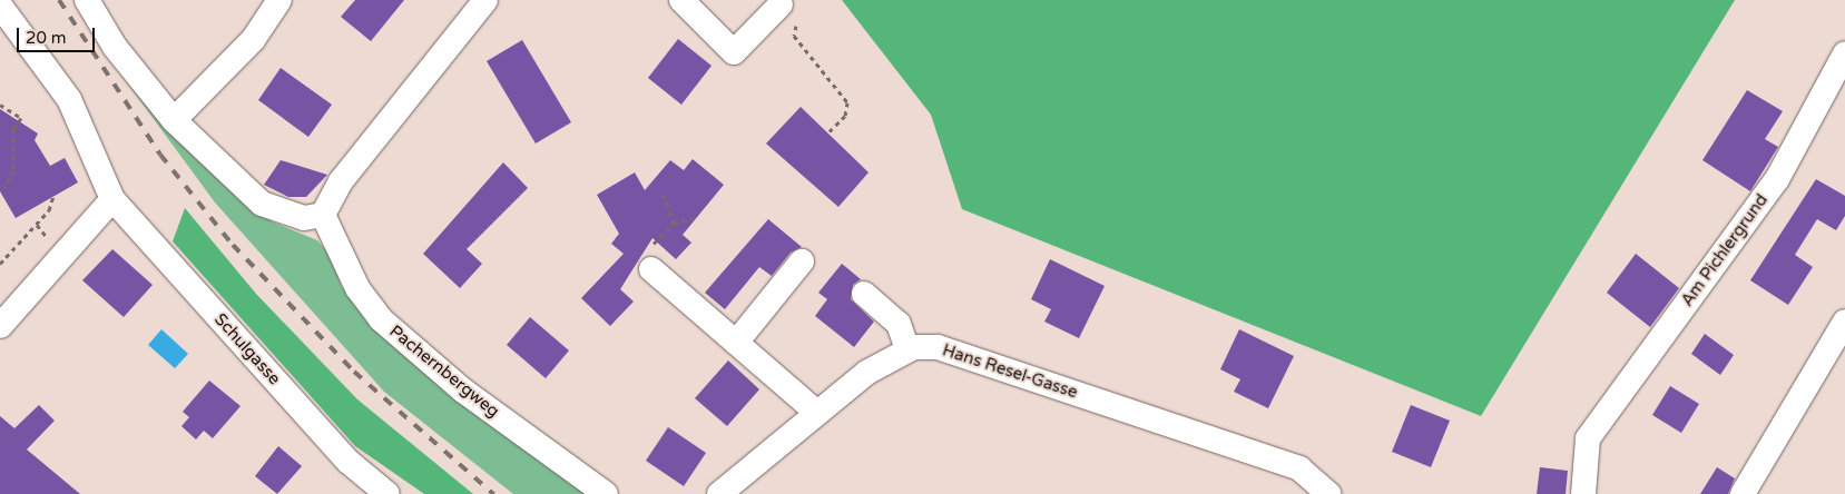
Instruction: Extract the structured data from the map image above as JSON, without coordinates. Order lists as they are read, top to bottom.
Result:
{
  "streets": {
    "street": [
      "Am Pichlergrund",
      "Schulgasse",
      "Pachernbergweg",
      "Hans Resel-Gasse"
    ]
  },
  "scale_bar": "20 m"
}
